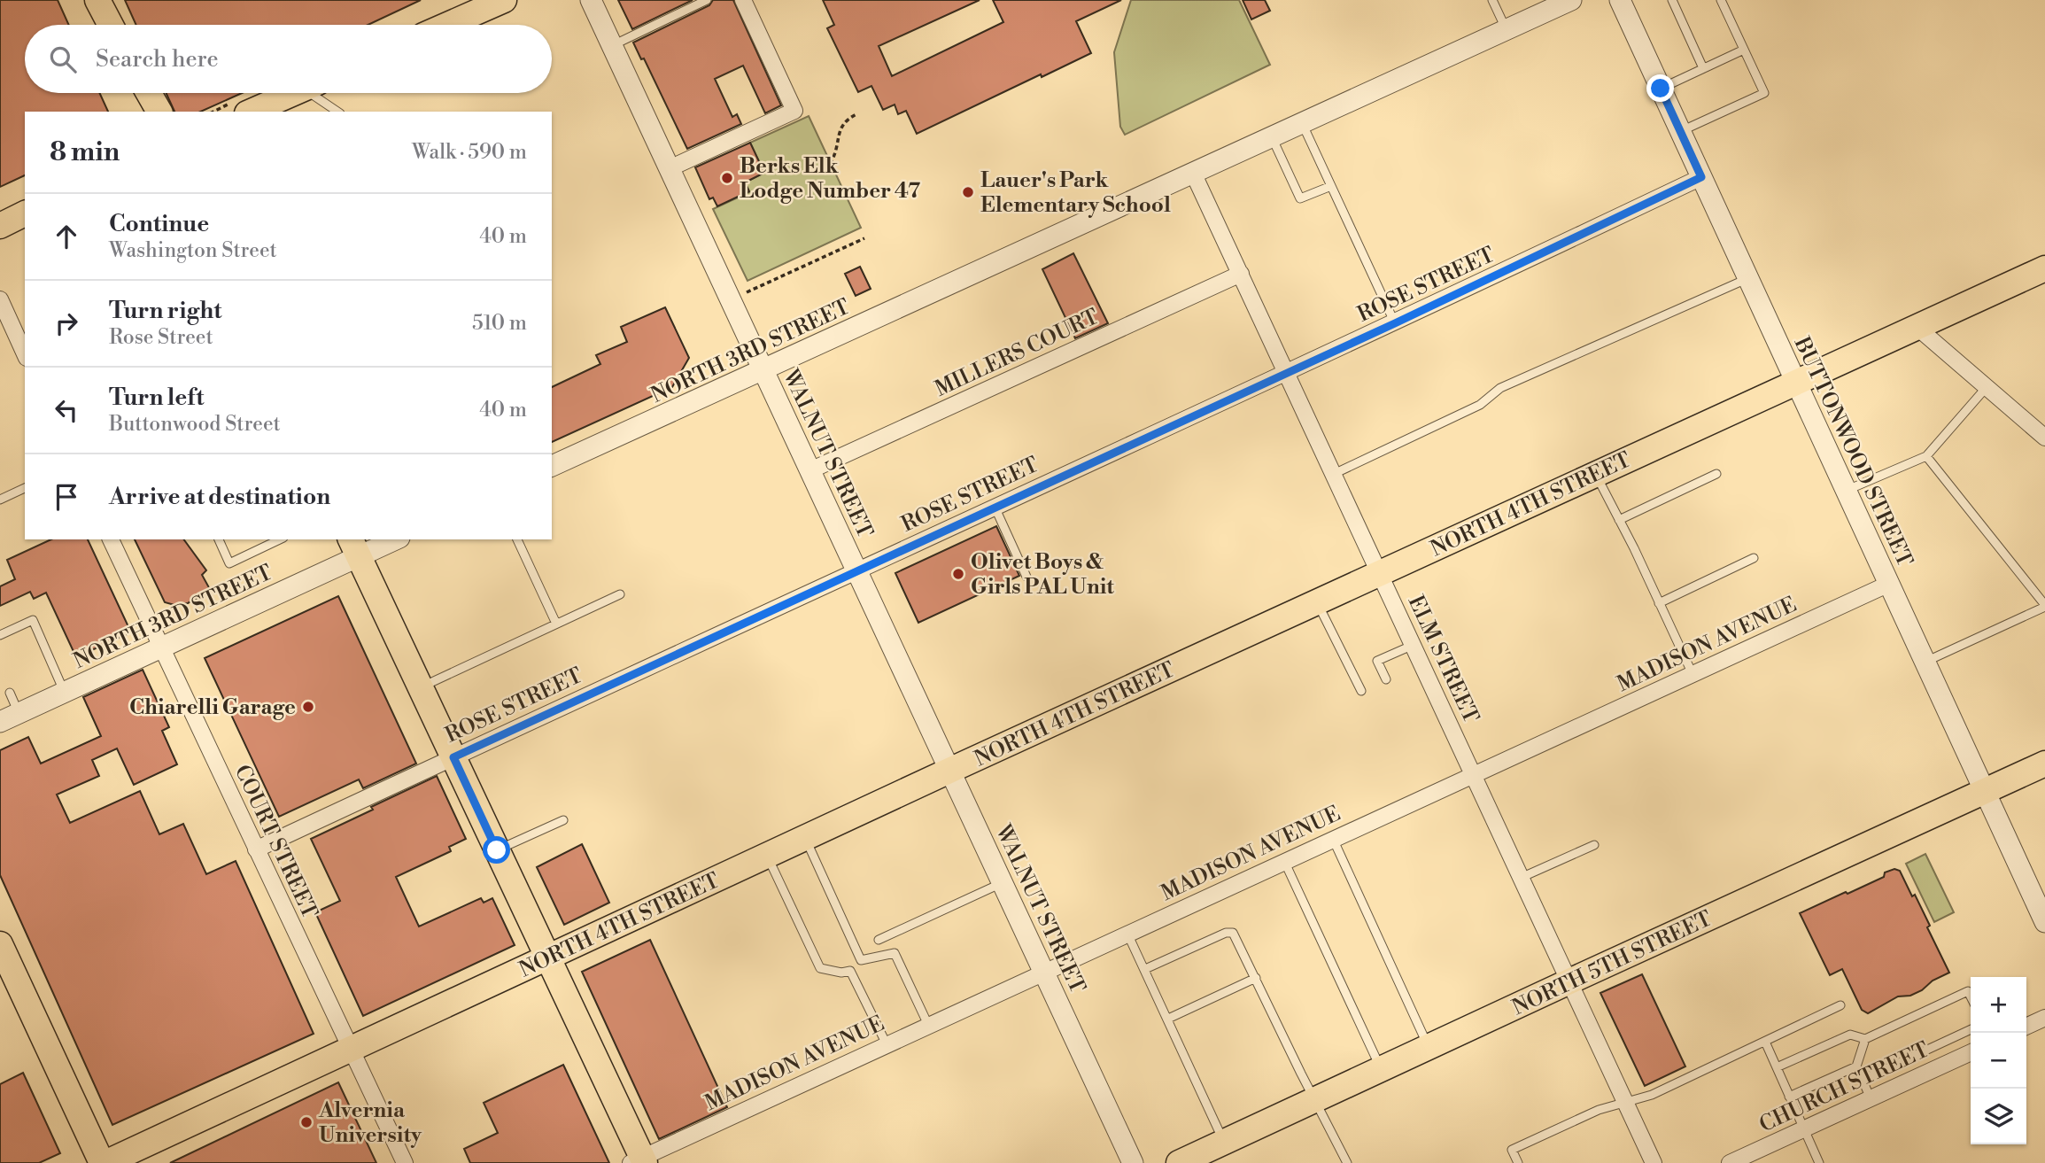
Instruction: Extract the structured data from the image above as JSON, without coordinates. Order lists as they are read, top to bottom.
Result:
{
  "streets": {
    "main road": ["NORTH 4TH STREET", "NORTH 5TH STREET"],
    "street": [
      "ROSE STREET",
      "NORTH 3RD STREET",
      "MILLERS COURT",
      "BUTTONWOOD STREET",
      "WALNUT STREET",
      "MADISON AVENUE",
      "ELM STREET",
      "COURT STREET",
      "CHURCH STREET"
    ]
  },
  "crossings": [
    ["ROSE STREET", "BUTTONWOOD STREET"],
    ["ROSE STREET", "WALNUT STREET"],
    ["ROSE STREET", "ELM STREET"],
    ["ROSE STREET", "COURT STREET"],
    ["NORTH 3RD STREET", "WALNUT STREET"],
    ["NORTH 3RD STREET", "ELM STREET"],
    ["NORTH 3RD STREET", "COURT STREET"],
    ["MILLERS COURT", "WALNUT STREET"],
    ["MILLERS COURT", "ELM STREET"],
    ["BUTTONWOOD STREET", "NORTH 4TH STREET"],
    ["BUTTONWOOD STREET", "MADISON AVENUE"],
    ["BUTTONWOOD STREET", "NORTH 5TH STREET"],
    ["WALNUT STREET", "NORTH 4TH STREET"],
    ["WALNUT STREET", "MADISON AVENUE"],
    ["NORTH 4TH STREET", "ELM STREET"],
    ["NORTH 4TH STREET", "COURT STREET"],
    ["MADISON AVENUE", "ELM STREET"],
    ["ELM STREET", "NORTH 5TH STREET"]
  ],
  "places": [
    "Berks Elk Lodge Number 47",
    "Lauer's Park Elementary School",
    "Olivet Boys & Girls PAL Unit",
    "Chiarelli Garage",
    "Alvernia University"
  ],
  "page": {
    "search": "Search here",
    "heading": ["8 min", "Walk · 590 m"],
    "list": [
      ["Continue", "Washington Street", "40 m"],
      ["Turn right", "Rose Street", "510 m"],
      ["Turn left", "Buttonwood Street", "40 m"],
      "Arrive at destination"
    ],
    "map_buttons": ["+", "−"]
  }
}
